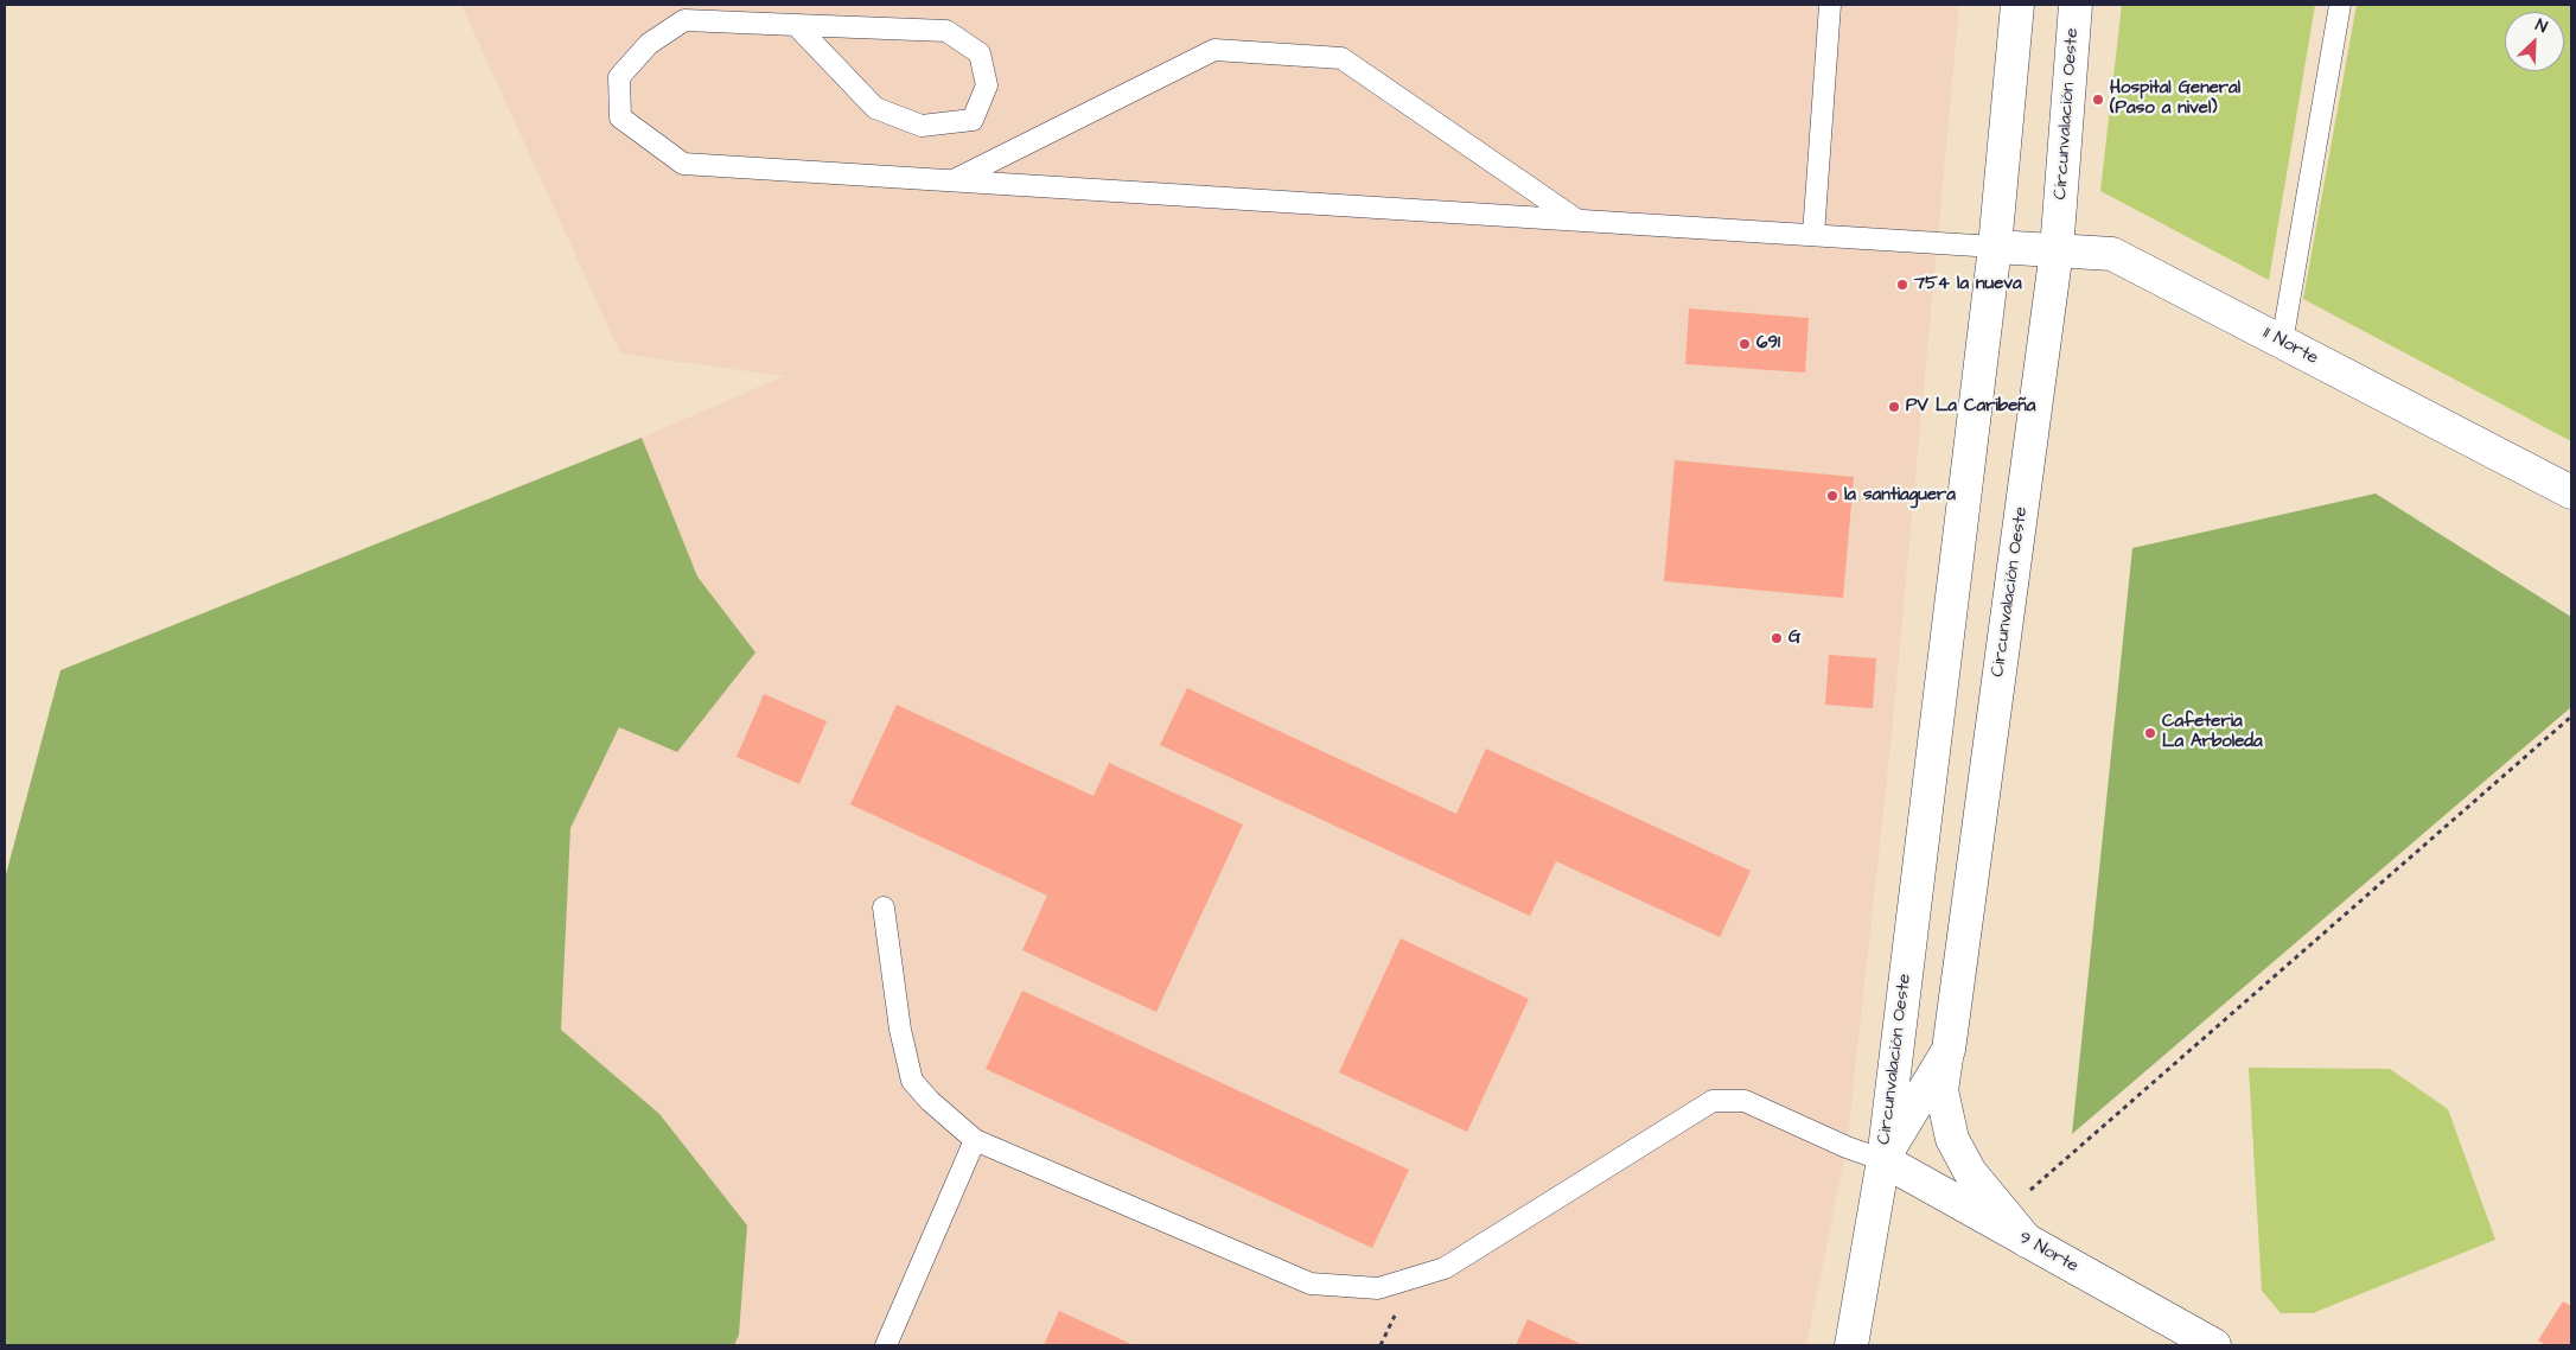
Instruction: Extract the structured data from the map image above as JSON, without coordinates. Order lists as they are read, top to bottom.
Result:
{
  "streets": {
    "main road": ["Circunvalación Oeste", "11 Norte", "9 Norte"]
  },
  "crossings": [
    ["Circunvalación Oeste", "11 Norte"],
    ["Circunvalación Oeste", "9 Norte"]
  ],
  "places": [
    "Hospital General (Paso a nivel)",
    "754 la nueva",
    "691",
    "PV La Caribeña",
    "la santiaguera",
    "G",
    "Cafeteria La Arboleda"
  ],
  "north": "top right"
}
